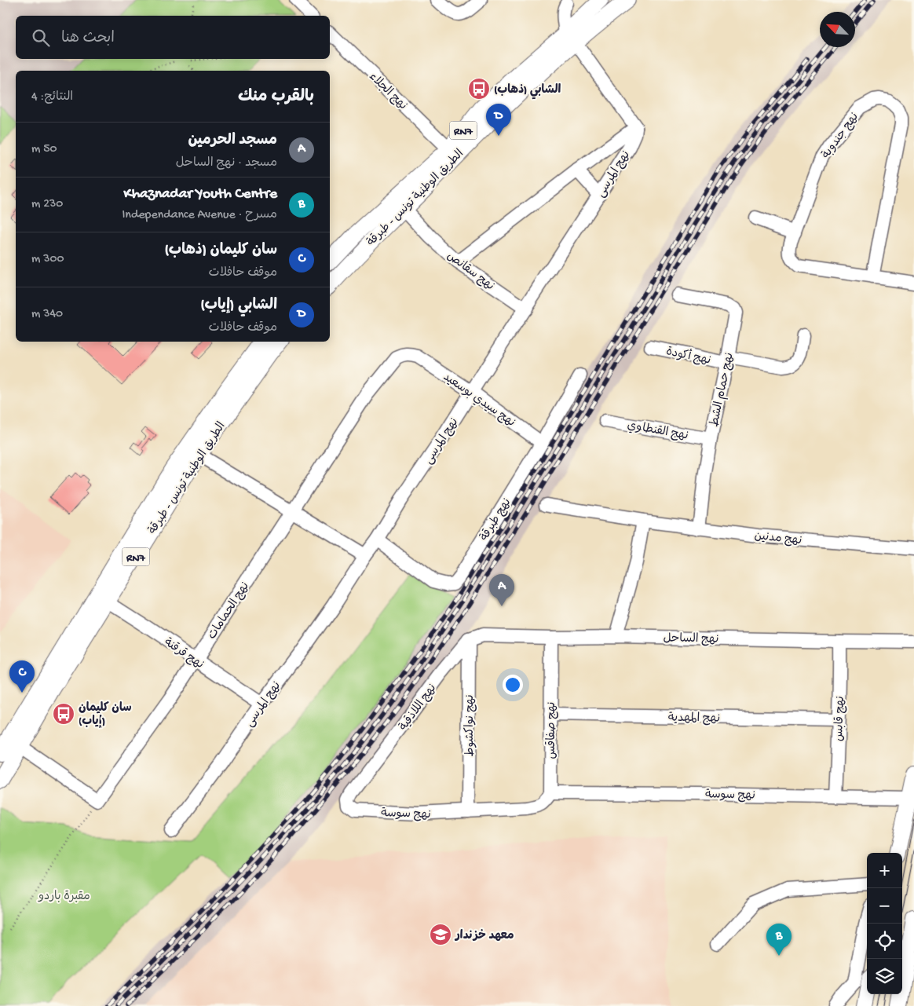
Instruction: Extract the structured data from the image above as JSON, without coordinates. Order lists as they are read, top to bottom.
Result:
{
  "streets": {
    "main road": ["RN7", "الطريق الوطنية تونس - طبرقة"],
    "street": [
      "نهج الجلاء",
      "نهج جندوبة",
      "نهج المرسى",
      "نهج سقانص",
      "نهج أكودة",
      "نهج حمام الشط",
      "نهج سيدي بوسعيد",
      "نهج القنطاوي",
      "نهج طبرقة",
      "نهج مدنين",
      "نهج الحمامات",
      "نهج الساحل",
      "نهج قرقنة",
      "نهج اللاذقية",
      "نهج المهدية",
      "نهج قابس",
      "نهج نواكشوط",
      "نهج صفاقس",
      "نهج سوسة"
    ]
  },
  "crossings": [
    ["نهج الجلاء", "الطريق الوطنية تونس - طبرقة"],
    ["نهج المرسى", "نهج سقانص"],
    ["نهج المرسى", "نهج سيدي بوسعيد"],
    ["نهج المرسى", "نهج طبرقة"],
    ["نهج المرسى", "نهج قرقنة"],
    ["الطريق الوطنية تونس - طبرقة", "نهج سقانص"],
    ["الطريق الوطنية تونس - طبرقة", "نهج قرقنة"],
    ["نهج أكودة", "نهج حمام الشط"],
    ["نهج حمام الشط", "نهج القنطاوي"],
    ["نهج حمام الشط", "نهج مدنين"],
    ["نهج سيدي بوسعيد", "نهج طبرقة"],
    ["نهج سيدي بوسعيد", "نهج الحمامات"],
    ["نهج الحمامات", "نهج قرقنة"],
    ["نهج الساحل", "نهج اللاذقية"],
    ["نهج الساحل", "نهج قابس"],
    ["نهج الساحل", "نهج نواكشوط"],
    ["نهج الساحل", "نهج صفاقس"],
    ["نهج اللاذقية", "نهج نواكشوط"],
    ["نهج اللاذقية", "نهج سوسة"],
    ["نهج المهدية", "نهج قابس"],
    ["نهج المهدية", "نهج صفاقس"],
    ["نهج قابس", "نهج سوسة"],
    ["نهج نواكشوط", "نهج سوسة"],
    ["نهج صفاقس", "نهج سوسة"]
  ],
  "parks": ["مقبرة باردو"],
  "places": {
    "bus stop": ["الشابي (ذهاب)", "سان كليمان (إياب)"],
    "school or university": ["معهد خزندار"]
  },
  "north": "top left",
  "page": {
    "search": "ابحث هنا",
    "heading": ["بالقرب منك", "النتائج: 4"],
    "pins": [
      "D",
      "A",
      "C",
      "B"
    ],
    "list": [
      {
        "mark": "A",
        "name": "مسجد الحرمين",
        "note": "مسجد · نهج الساحل",
        "value": "50 m"
      },
      {
        "mark": "B",
        "name": "Khaznadar Youth Centre",
        "note": "مسرح · Independance Avenue",
        "value": "230 m"
      },
      {
        "mark": "C",
        "name": "سان كليمان (ذهاب)",
        "note": "موقف حافلات",
        "value": "300 m"
      },
      {
        "mark": "D",
        "name": "الشابي (إياب)",
        "note": "موقف حافلات",
        "value": "340 m"
      }
    ],
    "map_buttons": ["+", "−"]
  }
}
